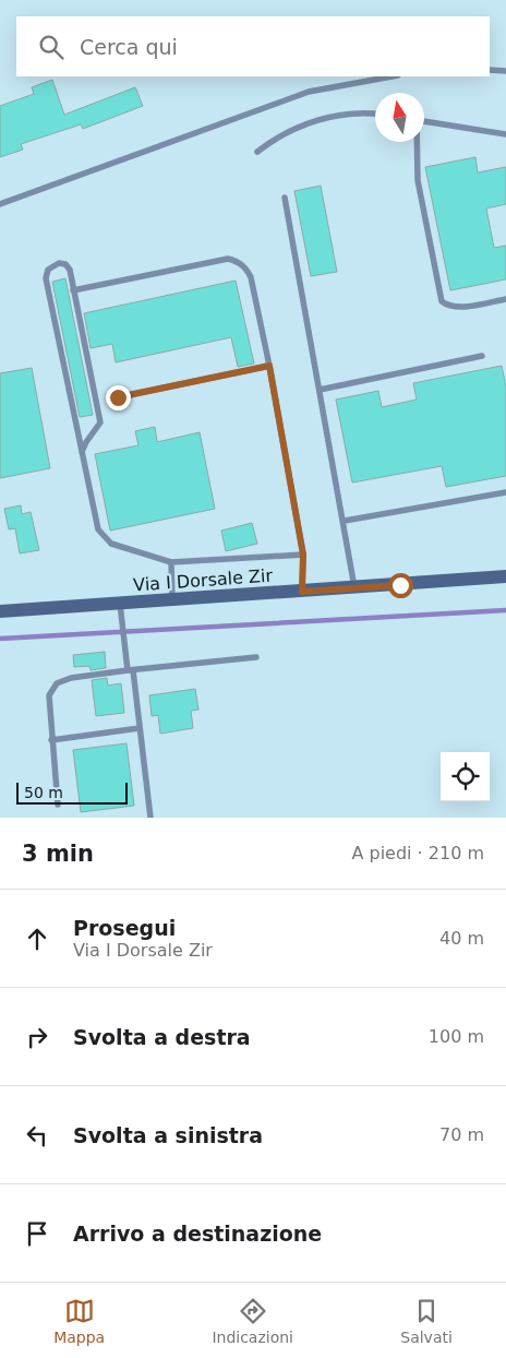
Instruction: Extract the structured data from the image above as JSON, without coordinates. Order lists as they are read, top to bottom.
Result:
{
  "streets": {
    "main road": ["Via I Dorsale Zir"]
  },
  "scale_bar": "50 m",
  "north": "top",
  "page": {
    "search": "Cerca qui",
    "scale": "50 m",
    "heading": ["3 min", "A piedi · 210 m"],
    "list": [
      ["Prosegui", "Via I Dorsale Zir", "40 m"],
      ["Svolta a destra", "100 m"],
      ["Svolta a sinistra", "70 m"],
      "Arrivo a destinazione"
    ],
    "nav": ["Mappa", "Indicazioni", "Salvati"]
  }
}
